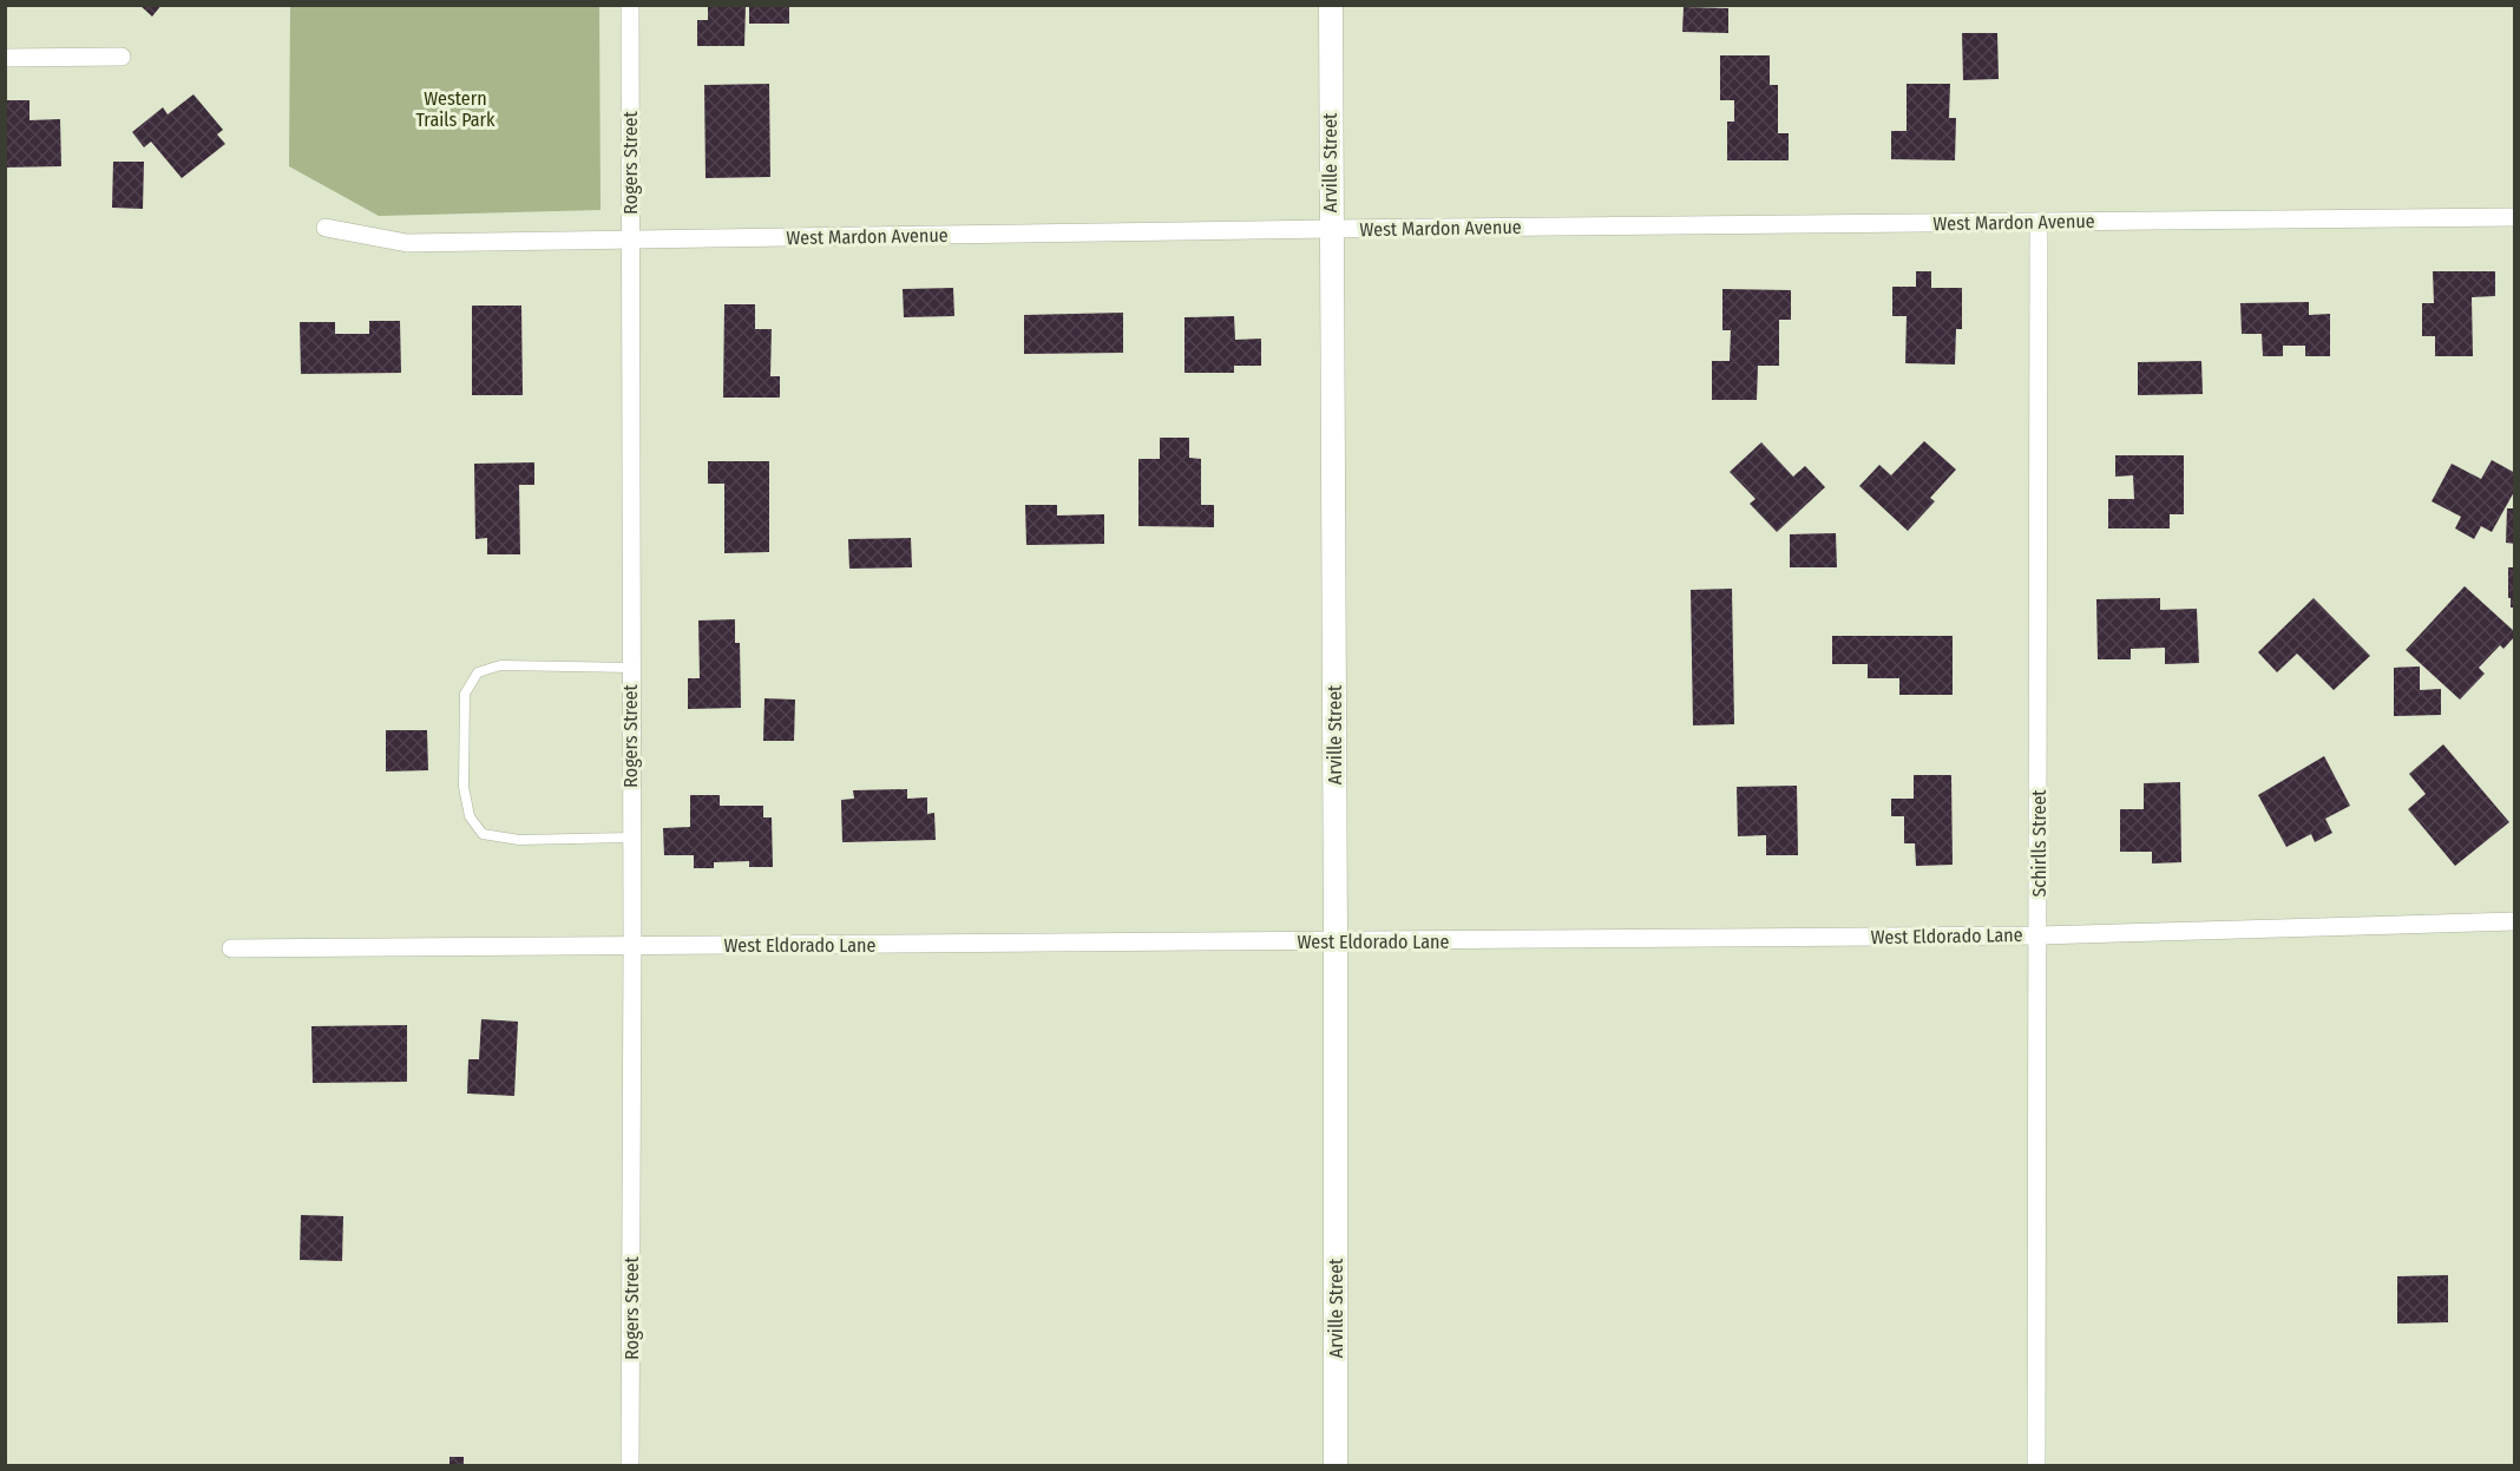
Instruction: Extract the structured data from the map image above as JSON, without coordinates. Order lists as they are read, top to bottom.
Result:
{
  "streets": {
    "street": [
      "Rogers Street",
      "Arville Street",
      "West Mardon Avenue",
      "Schirlls Street",
      "West Eldorado Lane"
    ]
  },
  "crossings": [
    ["Rogers Street", "West Mardon Avenue"],
    ["Rogers Street", "West Eldorado Lane"],
    ["Arville Street", "West Mardon Avenue"],
    ["Arville Street", "West Eldorado Lane"],
    ["West Mardon Avenue", "Schirlls Street"],
    ["Schirlls Street", "West Eldorado Lane"]
  ],
  "parks": ["Western Trails Park"]
}
